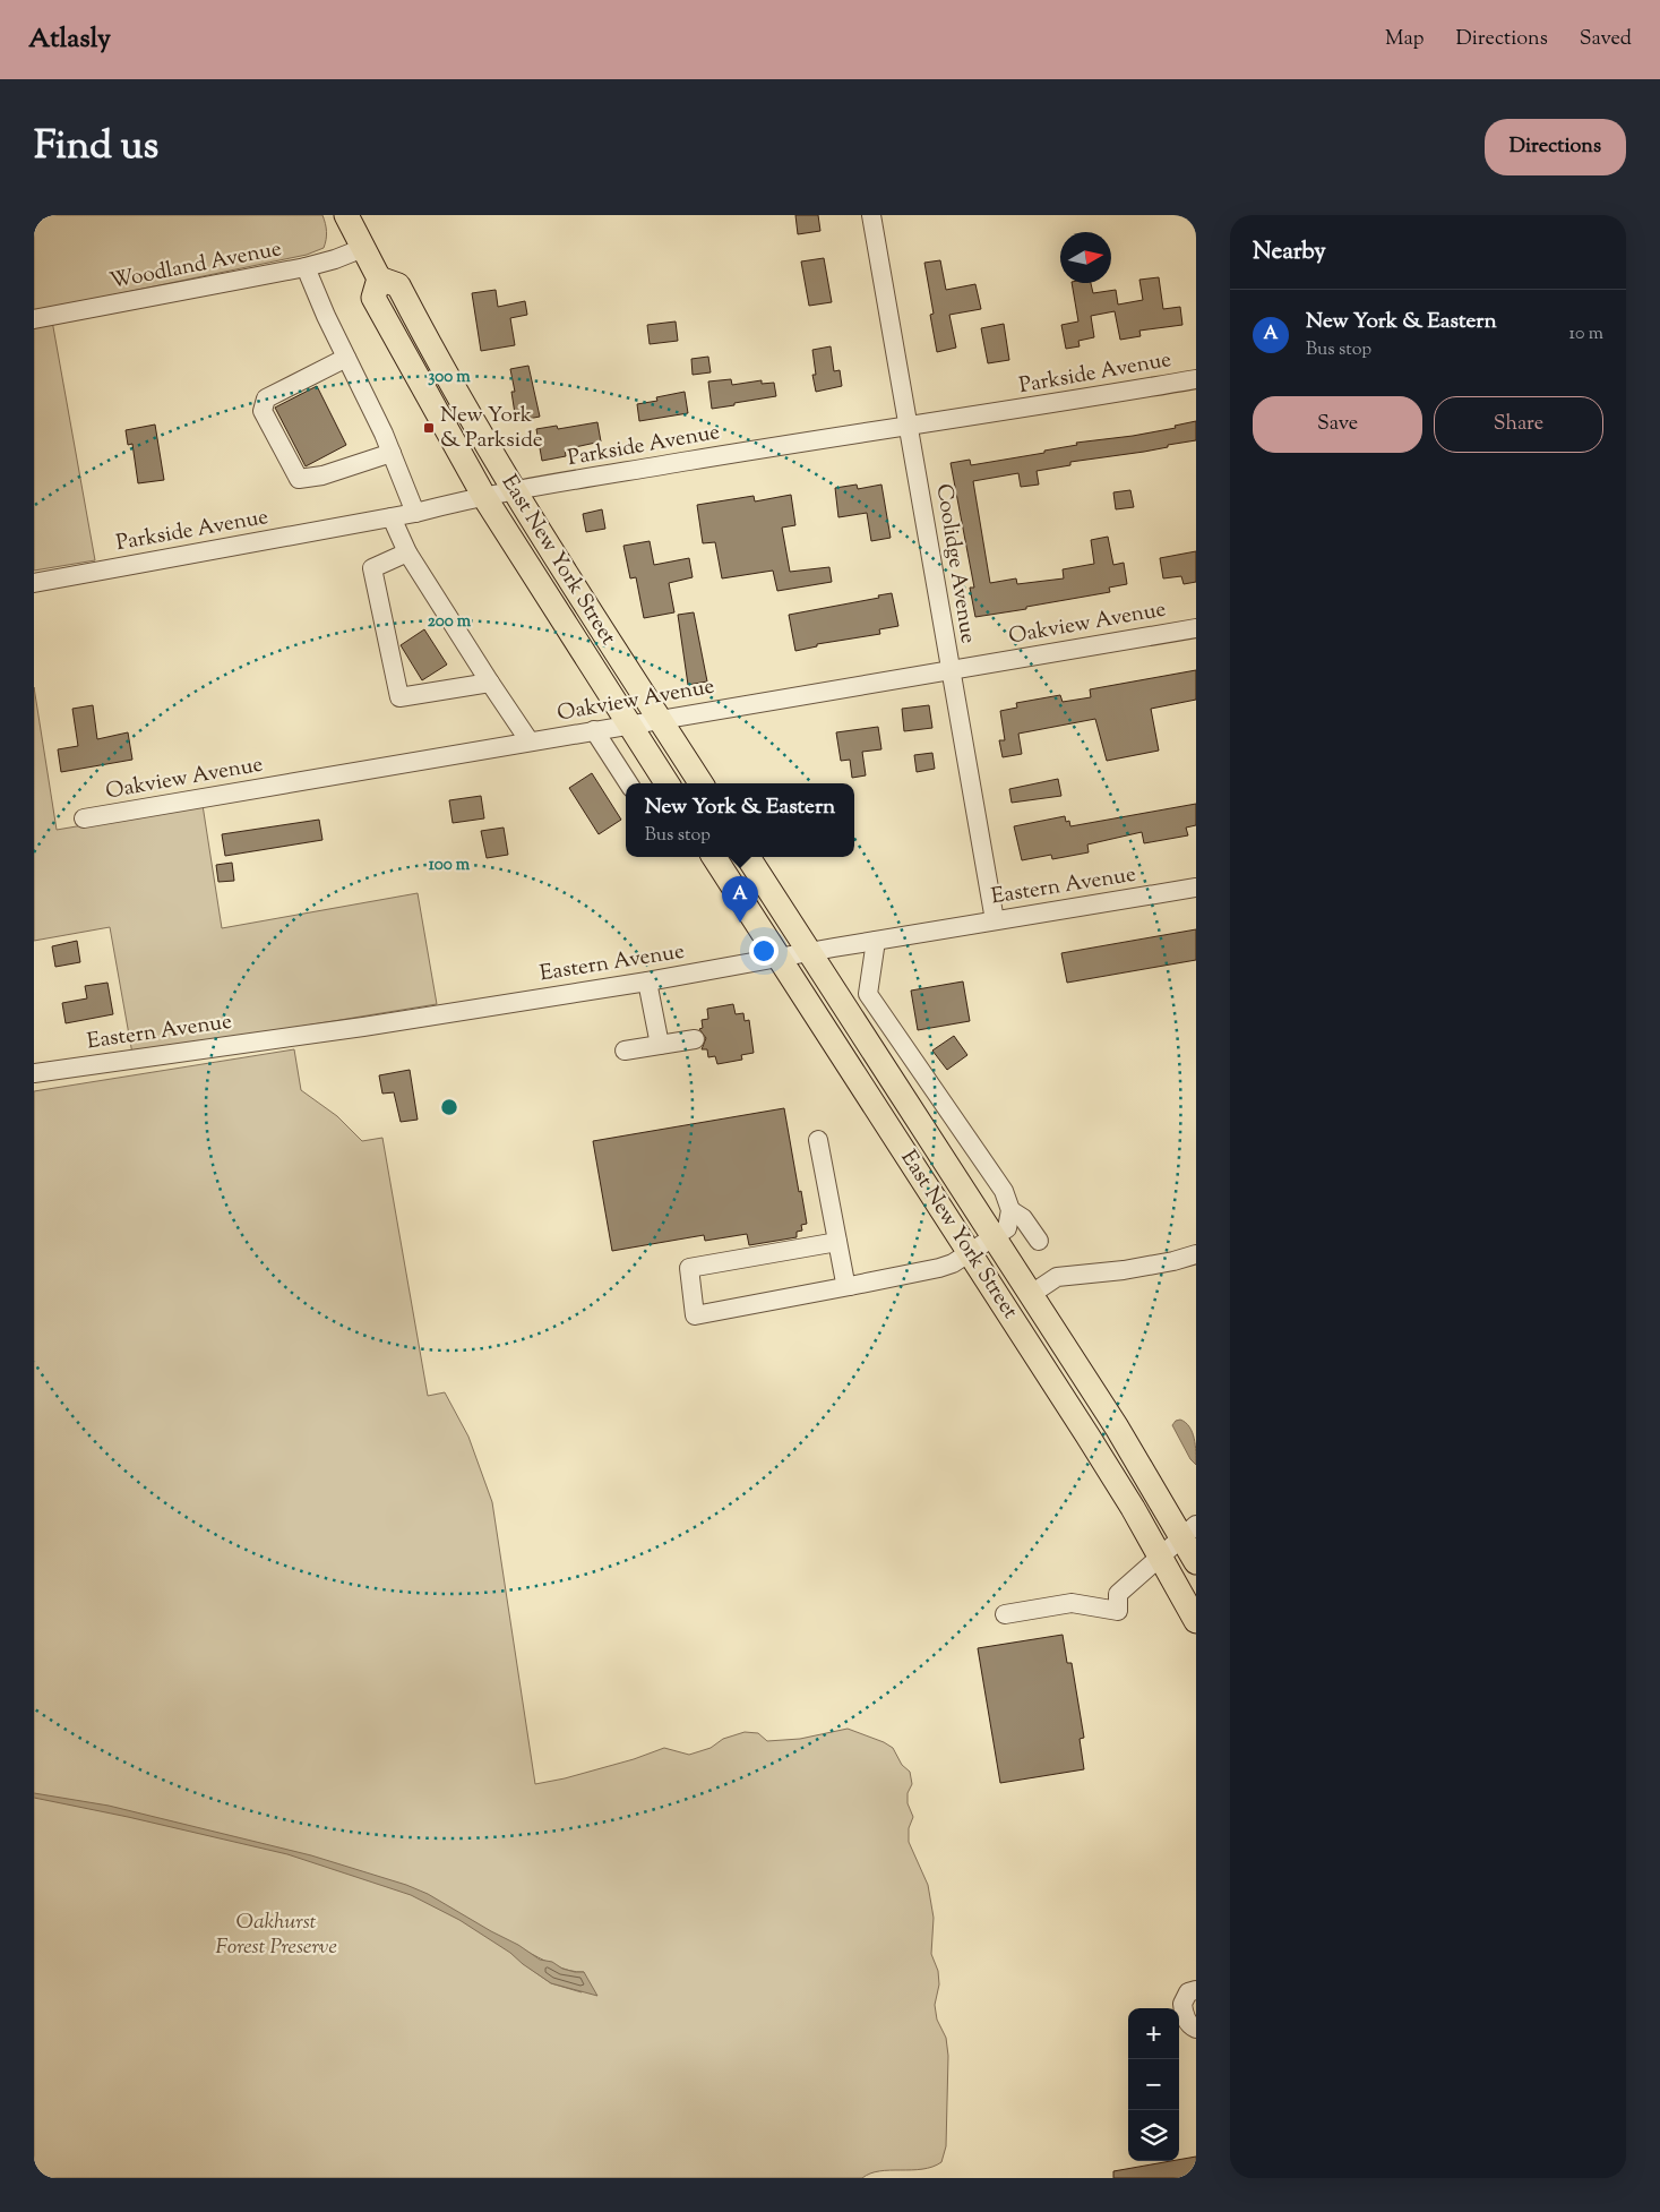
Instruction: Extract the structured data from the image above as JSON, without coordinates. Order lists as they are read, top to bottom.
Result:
{
  "streets": {
    "main road": ["East New York Street"],
    "street": [
      "Woodland Avenue",
      "Parkside Avenue",
      "Coolidge Avenue",
      "Oakview Avenue",
      "Eastern Avenue"
    ]
  },
  "crossings": [
    ["Parkside Avenue", "East New York Street"],
    ["Parkside Avenue", "Coolidge Avenue"],
    ["East New York Street", "Oakview Avenue"],
    ["East New York Street", "Eastern Avenue"],
    ["Coolidge Avenue", "Oakview Avenue"],
    ["Coolidge Avenue", "Eastern Avenue"]
  ],
  "parks": ["Oakhurst Forest Preserve"],
  "places": {
    "transit": ["New York & Parkside"]
  },
  "north": "right",
  "page": {
    "header": "Atlasly",
    "nav": ["Map", "Directions", "Saved"],
    "title": "Find us",
    "buttons": [
      "Directions",
      ["Save", "Share"]
    ],
    "heading": "Nearby",
    "list": [
      {
        "mark": "A",
        "name": "New York & Eastern",
        "note": "Bus stop",
        "value": "10 m"
      }
    ],
    "popup": ["New York & Eastern", "Bus stop"],
    "pins": "A",
    "map_buttons": ["+", "−"]
  },
  "rings": ["300 m", "200 m", "100 m"]
}
